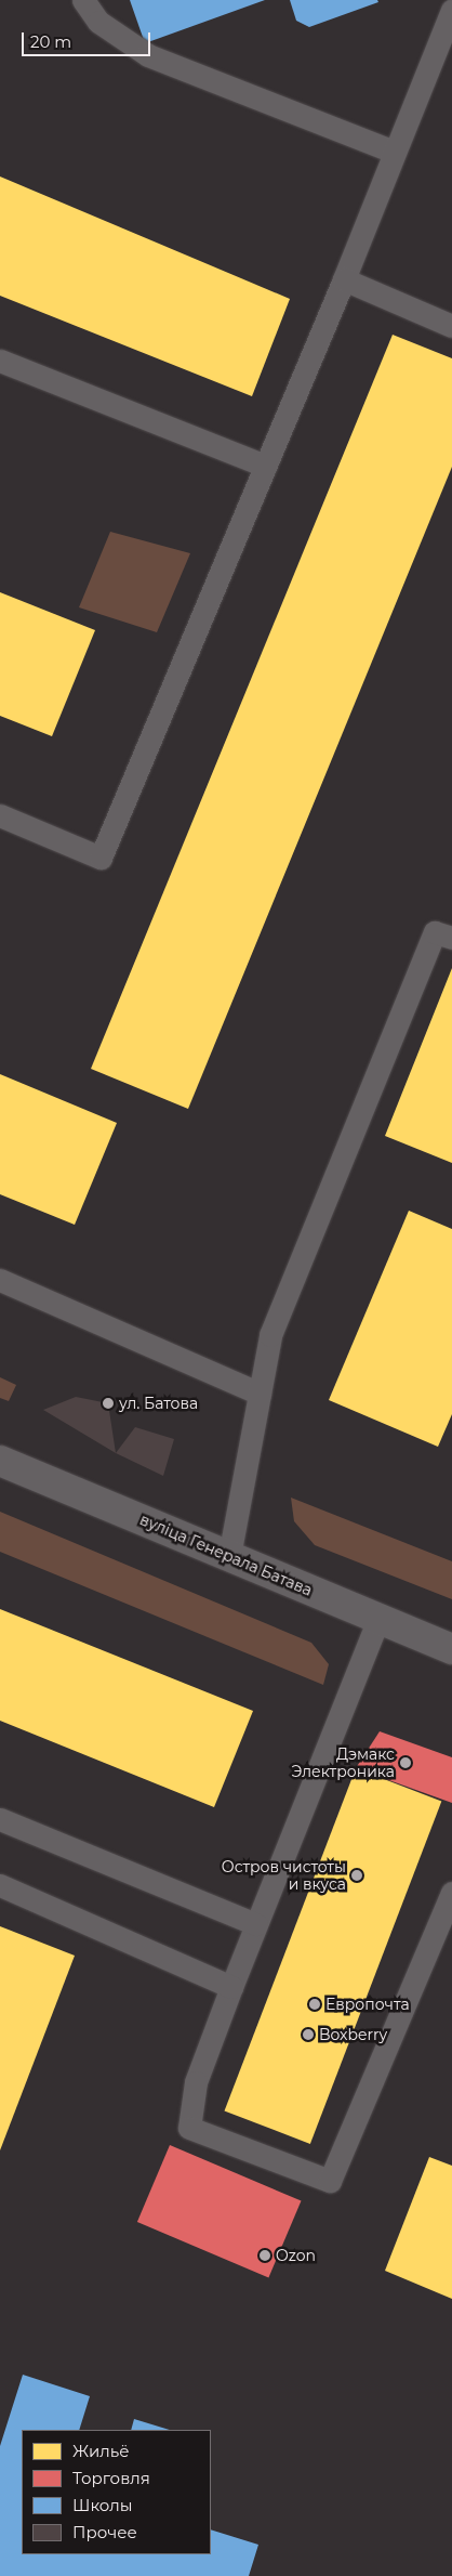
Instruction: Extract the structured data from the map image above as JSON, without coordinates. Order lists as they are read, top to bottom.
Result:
{
  "streets": {
    "street": ["вуліца Генерала Батава"]
  },
  "places": [
    "ул. Батова",
    "Дэмакс Электроника",
    "Остров чистоты и вкуса",
    "Европочта",
    "Boxberry",
    "Ozon"
  ],
  "legend": [
    "Жильё",
    "Торговля",
    "Школы",
    "Прочее"
  ],
  "scale_bar": "20 m"
}
